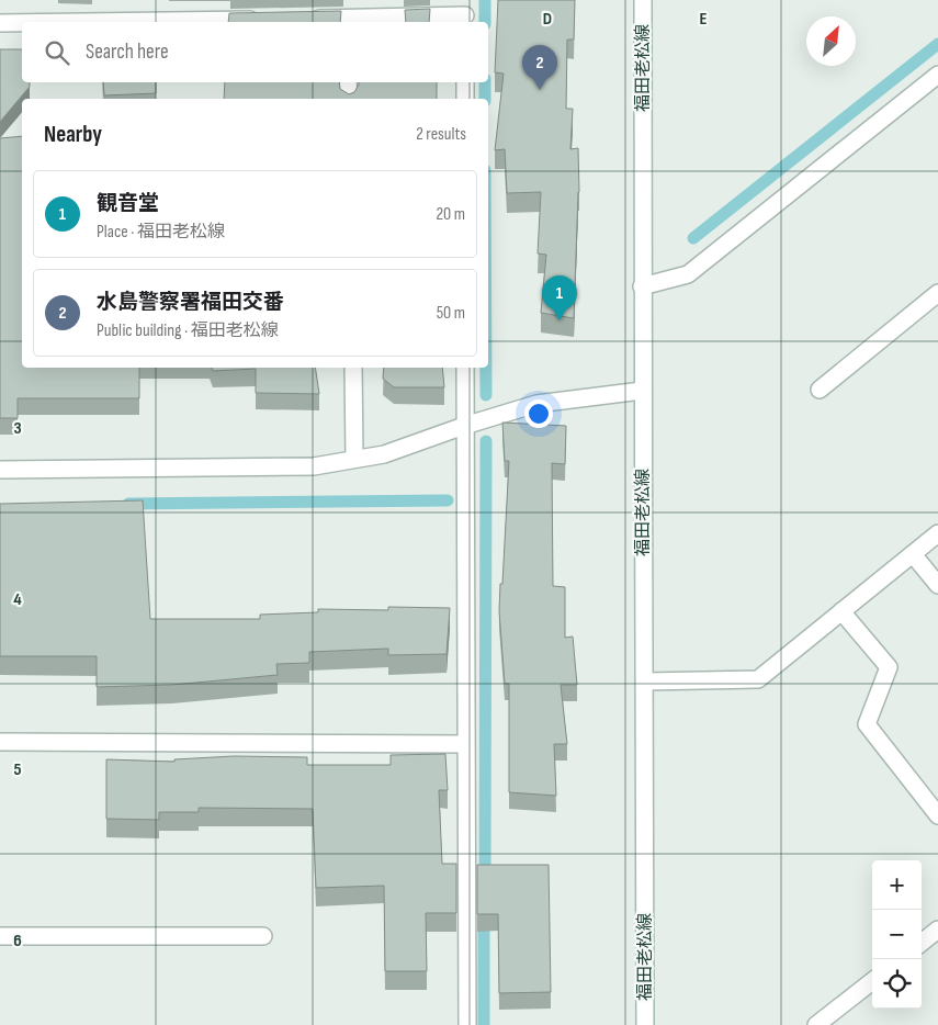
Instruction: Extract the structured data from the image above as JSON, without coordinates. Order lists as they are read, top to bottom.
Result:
{
  "streets": {
    "street": ["福田老松線"]
  },
  "north": "top right",
  "page": {
    "search": "Search here",
    "pins": ["2", "1"],
    "heading": ["Nearby", "2 results"],
    "list": [
      {
        "mark": "1",
        "name": "観音堂",
        "note": "Place · 福田老松線",
        "value": "20 m"
      },
      {
        "mark": "2",
        "name": "水島警察署福田交番",
        "note": "Public building · 福田老松線",
        "value": "50 m"
      }
    ],
    "map_buttons": ["+", "−"]
  },
  "grid": {
    "columns": ["D", "E"],
    "rows": [
      "3",
      "4",
      "5",
      "6"
    ]
  }
}
